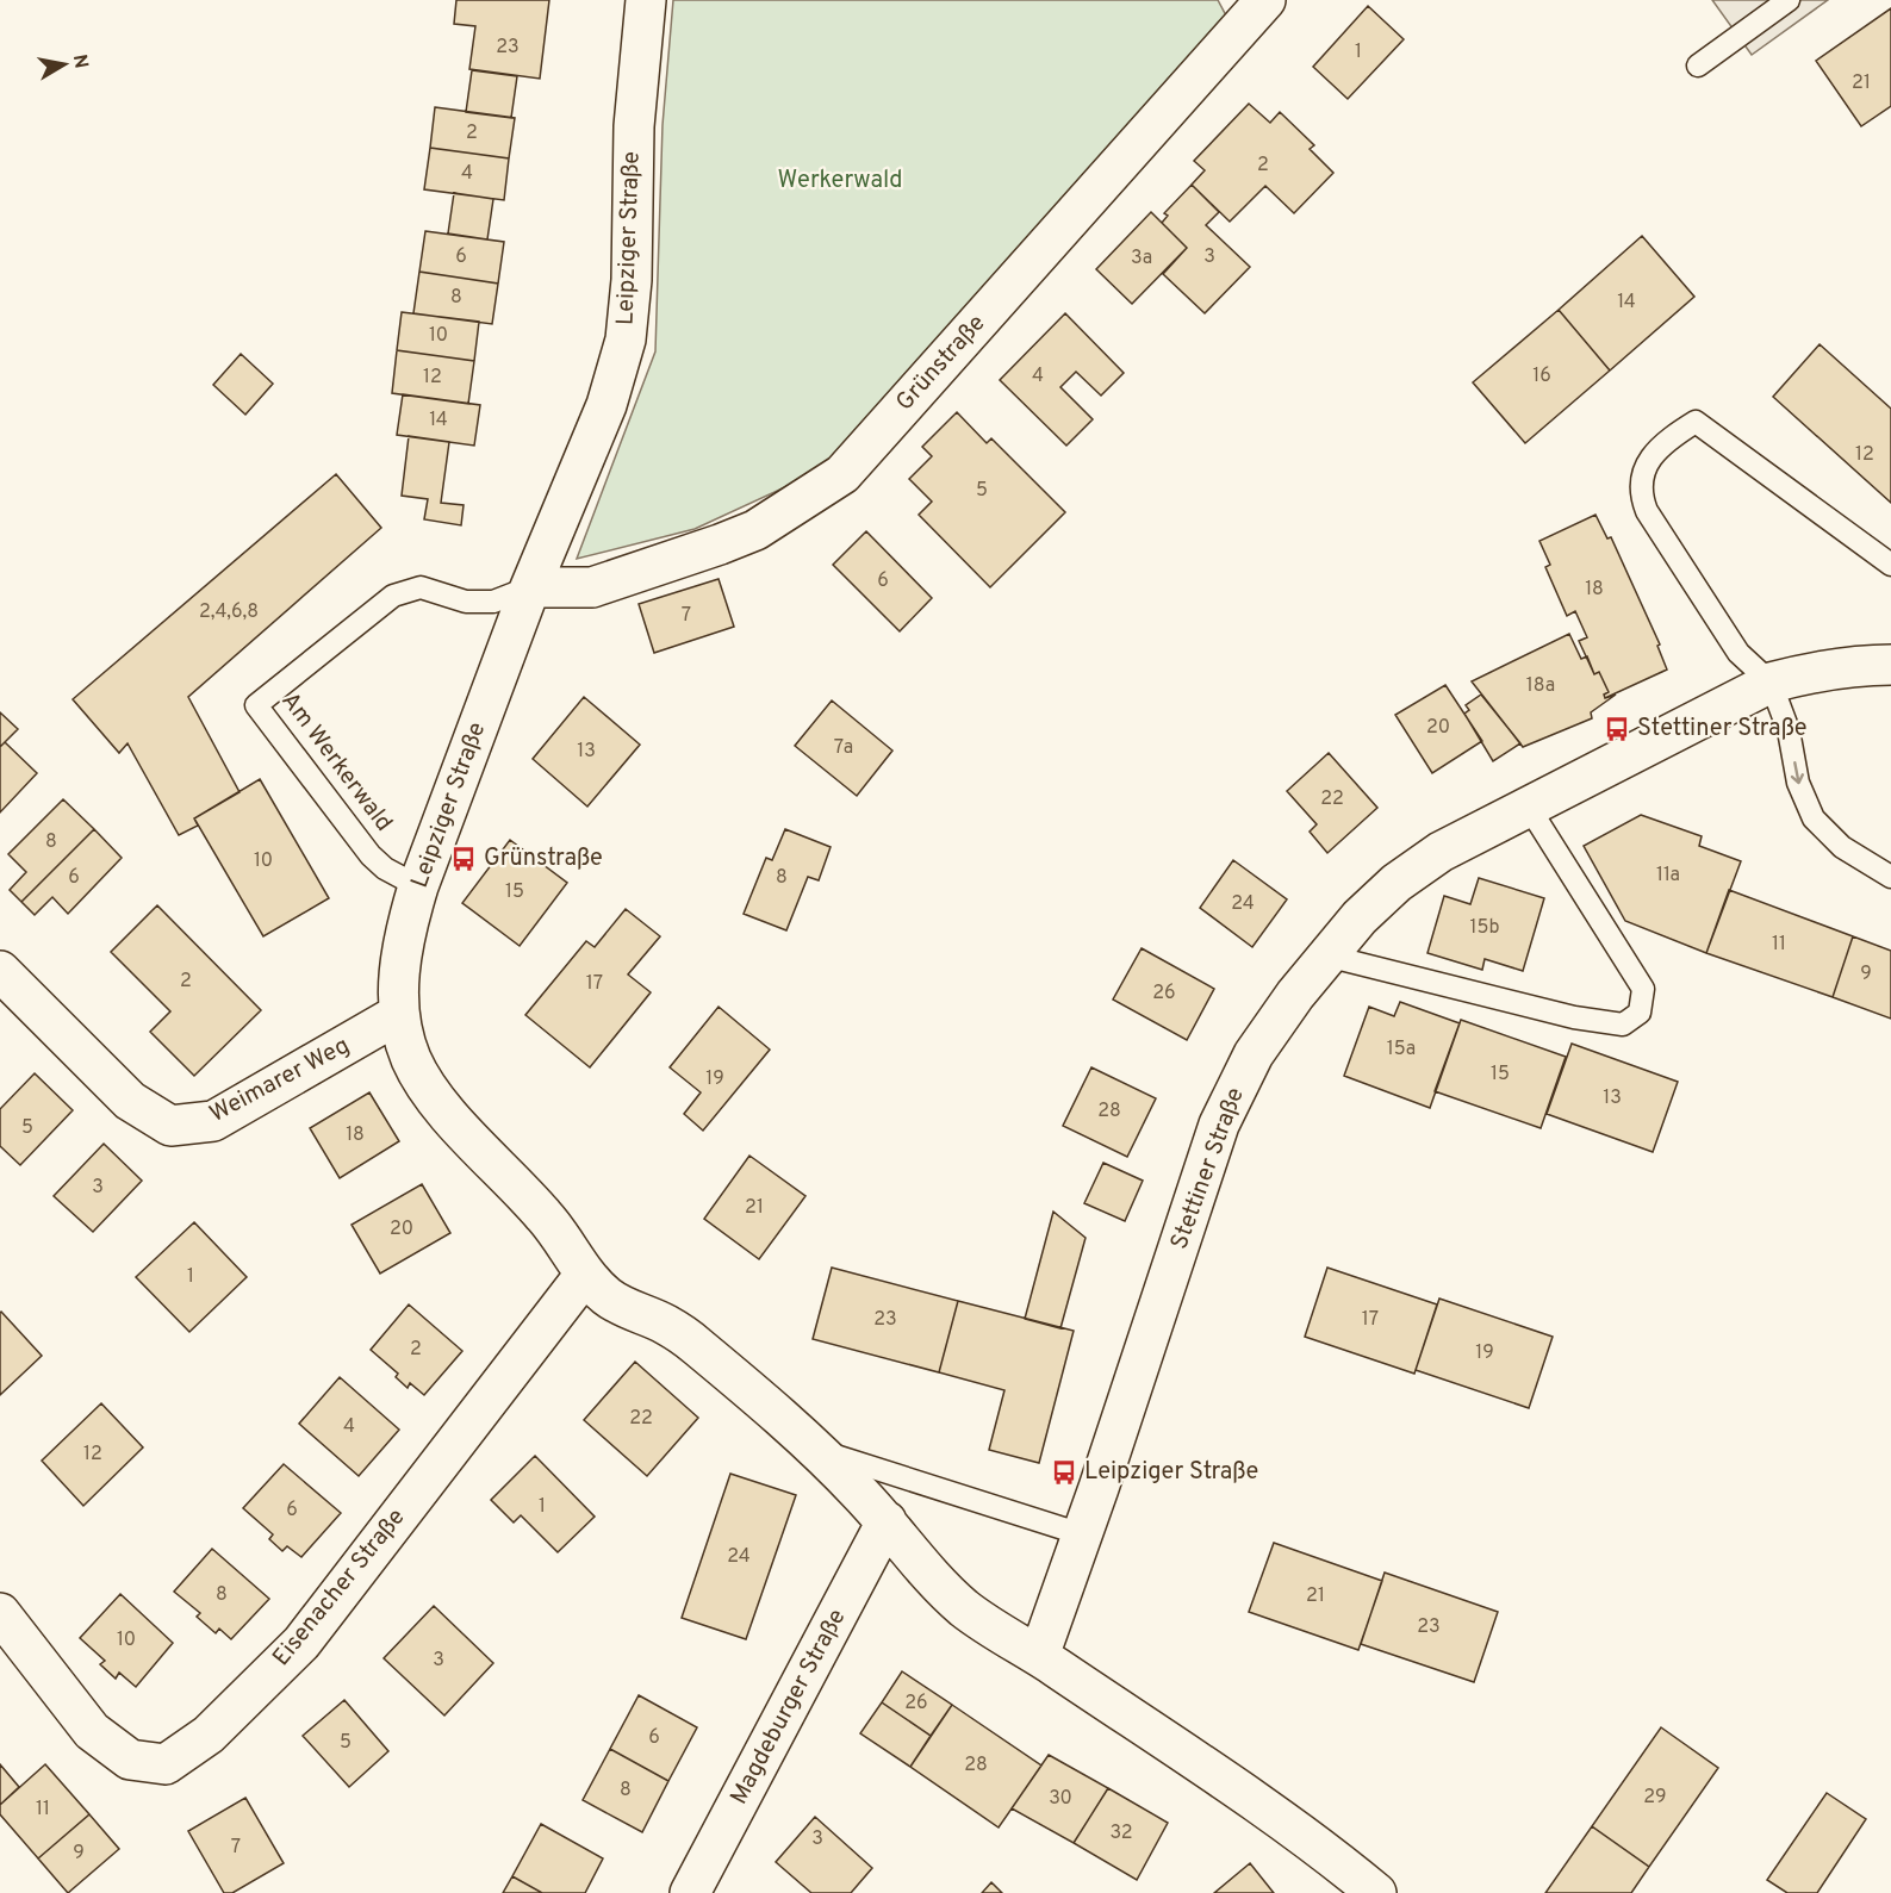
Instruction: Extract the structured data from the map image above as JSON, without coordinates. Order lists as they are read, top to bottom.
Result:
{
  "streets": {
    "street": [
      "Leipziger Straße",
      "Grünstraße",
      "Weimarer Weg",
      "Stettiner Straße",
      "Eisenacher Straße",
      "Magdeburger Straße"
    ],
    "lane": ["Am Werkerwald"]
  },
  "crossings": [
    ["Leipziger Straße", "Grünstraße"],
    ["Leipziger Straße", "Am Werkerwald"],
    ["Leipziger Straße", "Weimarer Weg"],
    ["Leipziger Straße", "Stettiner Straße"],
    ["Leipziger Straße", "Eisenacher Straße"],
    ["Leipziger Straße", "Magdeburger Straße"],
    ["Grünstraße", "Am Werkerwald"]
  ],
  "parks": ["Werkerwald"],
  "places": {
    "bus stop": ["Stettiner Straße", "Grünstraße", "Leipziger Straße"]
  },
  "house_numbers": [
    "23",
    "1",
    "21",
    "2",
    "2",
    "4",
    "6",
    "3",
    "3a",
    "8",
    "14",
    "10",
    "4",
    "16",
    "12",
    "14",
    "12",
    "5",
    "6",
    "18",
    "2,4,6,8",
    "7",
    "18a",
    "20",
    "7a",
    "13",
    "22",
    "8",
    "10",
    "11a",
    "6",
    "8",
    "15",
    "24",
    "15b",
    "11",
    "9",
    "2",
    "17",
    "26",
    "15a",
    "15",
    "19",
    "13",
    "28",
    "5",
    "18",
    "3",
    "21",
    "20",
    "1",
    "23",
    "17",
    "2",
    "19",
    "22",
    "4",
    "12",
    "1",
    "6",
    "24",
    "8",
    "21",
    "23",
    "10",
    "3",
    "26",
    "6",
    "5",
    "28",
    "8",
    "29",
    "30",
    "11",
    "32",
    "3",
    "7",
    "9"
  ],
  "north": "right"
}
